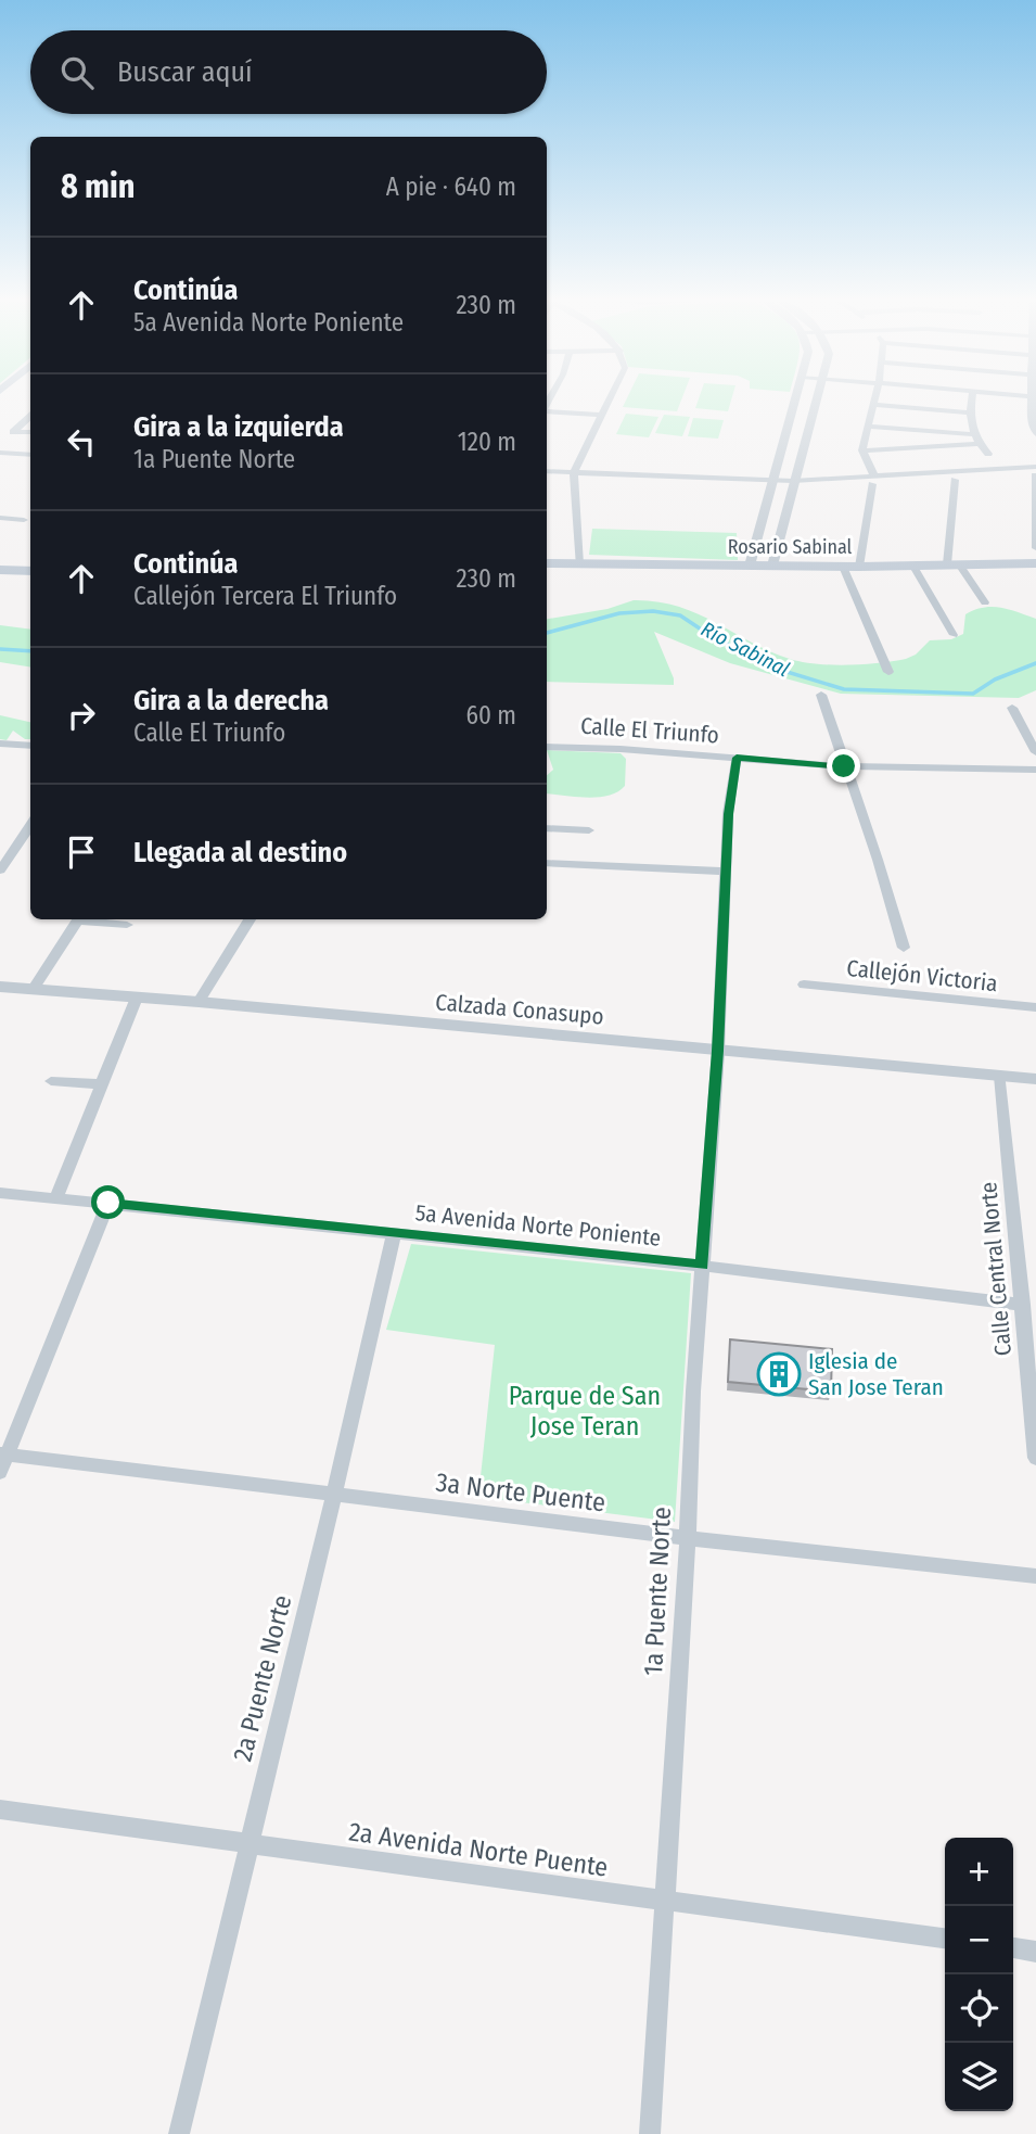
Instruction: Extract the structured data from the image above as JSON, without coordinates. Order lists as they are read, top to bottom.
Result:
{
  "streets": {
    "main road": ["Rosario Sabinal"],
    "street": [
      "Calle El Triunfo",
      "Callejón Victoria",
      "Calzada Conasupo",
      "5a Avenida Norte Poniente",
      "Calle Central Norte",
      "3a Norte Puente",
      "1a Puente Norte",
      "2a Puente Norte",
      "2a Avenida Norte Puente"
    ]
  },
  "crossings": [
    ["Calle El Triunfo", "1a Puente Norte"],
    ["Calzada Conasupo", "Calle Central Norte"],
    ["Calzada Conasupo", "1a Puente Norte"],
    ["5a Avenida Norte Poniente", "Calle Central Norte"],
    ["5a Avenida Norte Poniente", "1a Puente Norte"],
    ["5a Avenida Norte Poniente", "2a Puente Norte"],
    ["3a Norte Puente", "1a Puente Norte"],
    ["3a Norte Puente", "2a Puente Norte"],
    ["1a Puente Norte", "2a Avenida Norte Puente"],
    ["2a Puente Norte", "2a Avenida Norte Puente"]
  ],
  "water": ["Río Sabinal"],
  "parks": ["Parque de San Jose Teran"],
  "places": {
    "building": ["Iglesia de San Jose Teran"]
  },
  "page": {
    "search": "Buscar aquí",
    "heading": ["8 min", "A pie · 640 m"],
    "list": [
      ["Continúa", "5a Avenida Norte Poniente", "230 m"],
      ["Gira a la izquierda", "1a Puente Norte", "120 m"],
      ["Continúa", "Callejón Tercera El Triunfo", "230 m"],
      ["Gira a la derecha", "Calle El Triunfo", "60 m"],
      "Llegada al destino"
    ],
    "map_buttons": ["+", "−"]
  }
}
